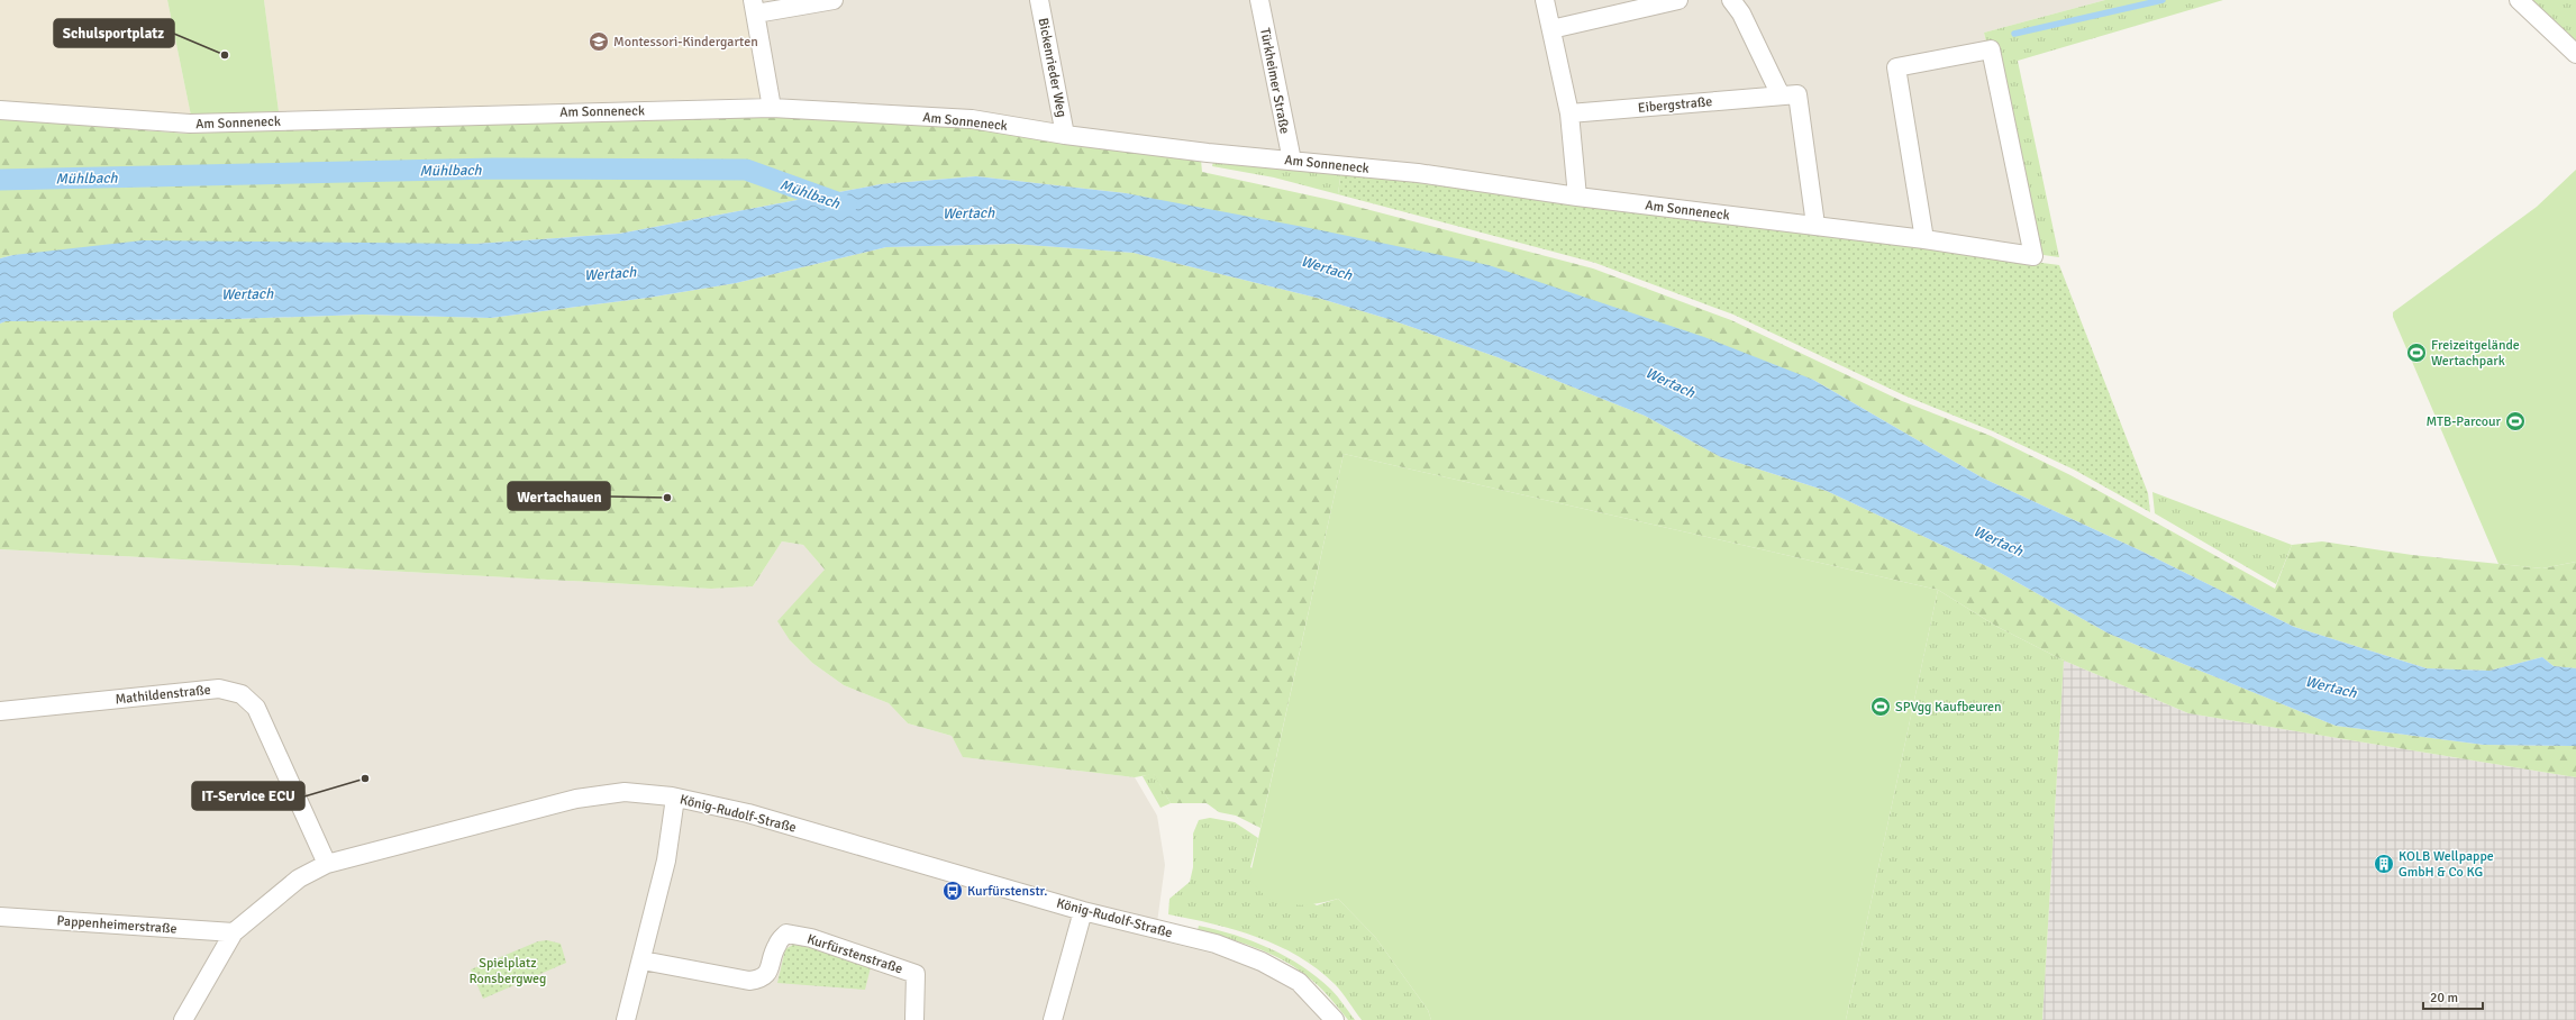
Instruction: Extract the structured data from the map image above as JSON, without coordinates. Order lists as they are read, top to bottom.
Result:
{
  "streets": {
    "street": [
      "Bickenrieder Weg",
      "Türkheimer Straße",
      "Eibergstraße",
      "Am Sonneneck",
      "Mathildenstraße",
      "König-Rudolf-Straße",
      "Pappenheimerstraße",
      "Kurfürstenstraße"
    ]
  },
  "crossings": [
    ["Bickenrieder Weg", "Am Sonneneck"],
    ["Türkheimer Straße", "Am Sonneneck"],
    ["Eibergstraße", "Am Sonneneck"],
    ["Mathildenstraße", "König-Rudolf-Straße"],
    ["König-Rudolf-Straße", "Pappenheimerstraße"]
  ],
  "water": ["Mühlbach", "Wertach"],
  "parks": ["Spielplatz Ronsbergweg"],
  "places": {
    "school or university": ["Montessori-Kindergarten"],
    "other": ["Schulsportplatz", "Wertachauen", "IT-Service ECU"],
    "sports": ["Freizeitgelände Wertachpark", "MTB-Parcour", "SPVgg Kaufbeuren"],
    "building": ["KOLB Wellpappe GmbH & Co KG"],
    "bus stop": ["Kurfürstenstr."]
  },
  "scale_bar": "20 m"
}
